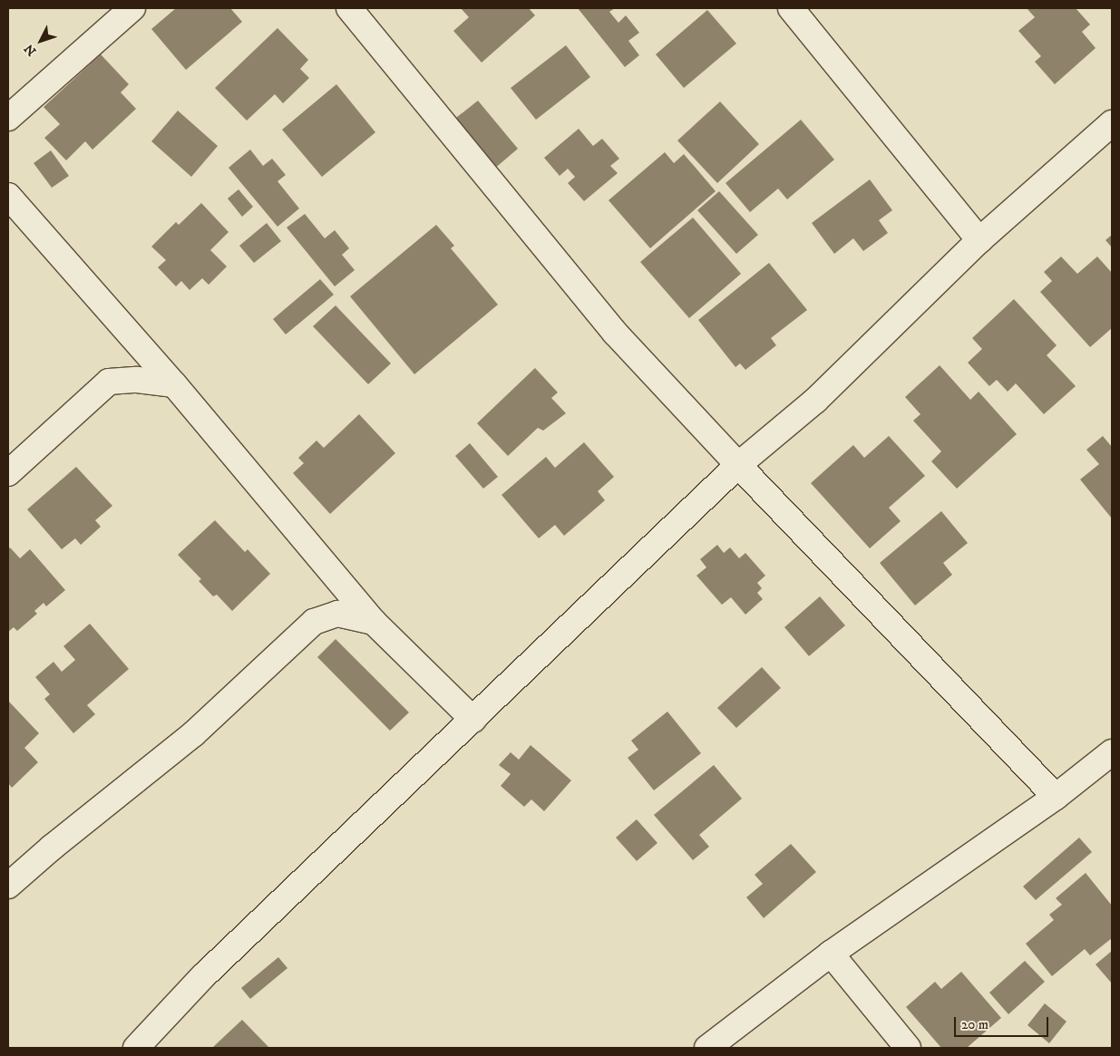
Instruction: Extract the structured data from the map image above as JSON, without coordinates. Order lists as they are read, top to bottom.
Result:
{
  "scale_bar": "20 m",
  "north": "bottom left"
}
